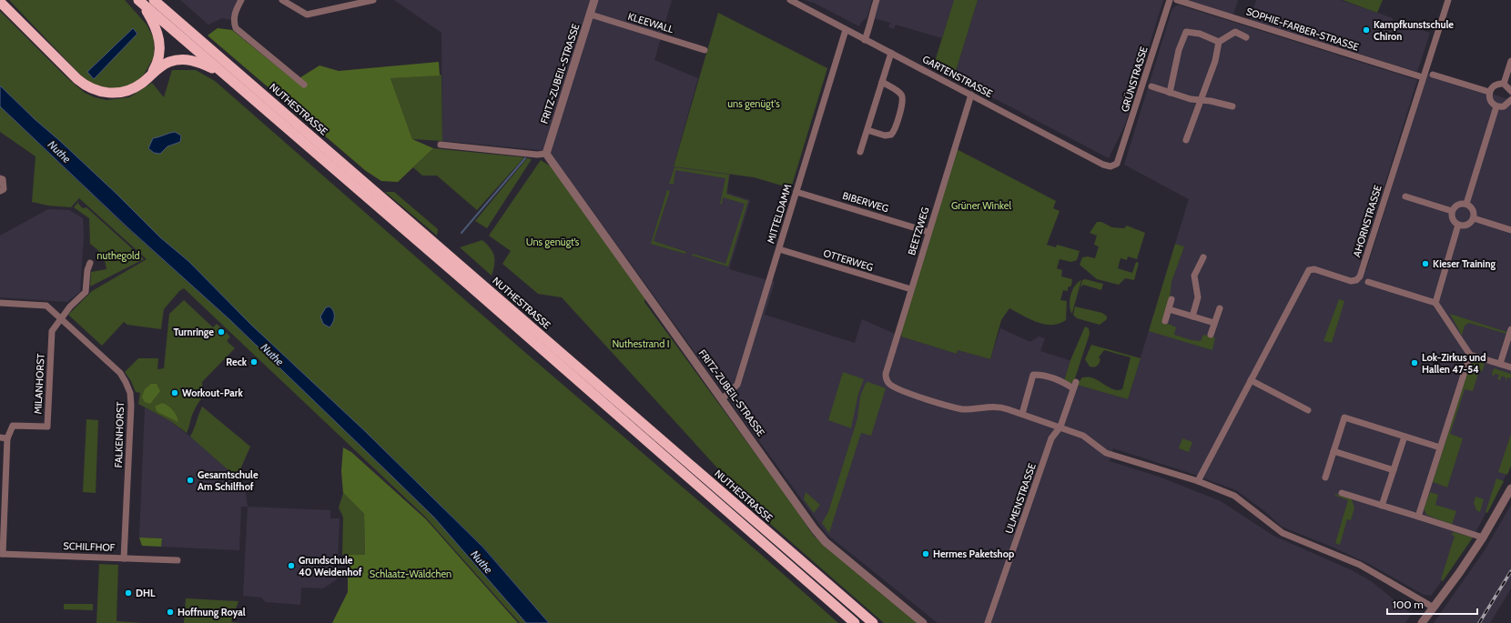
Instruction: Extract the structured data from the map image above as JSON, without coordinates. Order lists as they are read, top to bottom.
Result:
{
  "streets": {
    "highway": ["NUTHESTRASSE"],
    "street": [
      "KLEEWALL",
      "SOPHIE-FARBER-STRASSE",
      "FRITZ-ZUBEIL-STRASSE",
      "GARTENSTRASSE",
      "GRÜNSTRASSE",
      "BIBERWEG",
      "MITTELDAMM",
      "AHORNSTRASSE",
      "BEETZWEG",
      "OTTERWEG",
      "MILANHORST",
      "FALKENHORST",
      "ULMENSTRASSE",
      "SCHILFHOF"
    ]
  },
  "crossings": [
    ["KLEEWALL", "FRITZ-ZUBEIL-STRASSE"],
    ["SOPHIE-FARBER-STRASSE", "AHORNSTRASSE"],
    ["FRITZ-ZUBEIL-STRASSE", "MITTELDAMM"],
    ["GARTENSTRASSE", "GRÜNSTRASSE"],
    ["GARTENSTRASSE", "MITTELDAMM"],
    ["GARTENSTRASSE", "BEETZWEG"],
    ["BIBERWEG", "MITTELDAMM"],
    ["BIBERWEG", "BEETZWEG"],
    ["MITTELDAMM", "OTTERWEG"],
    ["BEETZWEG", "OTTERWEG"],
    ["BEETZWEG", "ULMENSTRASSE"],
    ["MILANHORST", "FALKENHORST"],
    ["FALKENHORST", "SCHILFHOF"]
  ],
  "water": ["Nuthe"],
  "parks": [
    "uns genügt's",
    "Grüner Winkel",
    "Uns genügt’s",
    "nuthegold",
    "Nuthestrand I",
    "Schlaatz-Wäldchen"
  ],
  "places": [
    "Kampfkunstschule Chiron",
    "Kieser Training",
    "Turnringe",
    "Reck",
    "Lok-Zirkus und Hallen 47-54",
    "Workout-Park",
    "Gesamtschule Am Schilfhof",
    "Hermes Paketshop",
    "Grundschule 40 Weidenhof",
    "DHL",
    "Hoffnung Royal"
  ],
  "scale_bar": "100 m"
}
